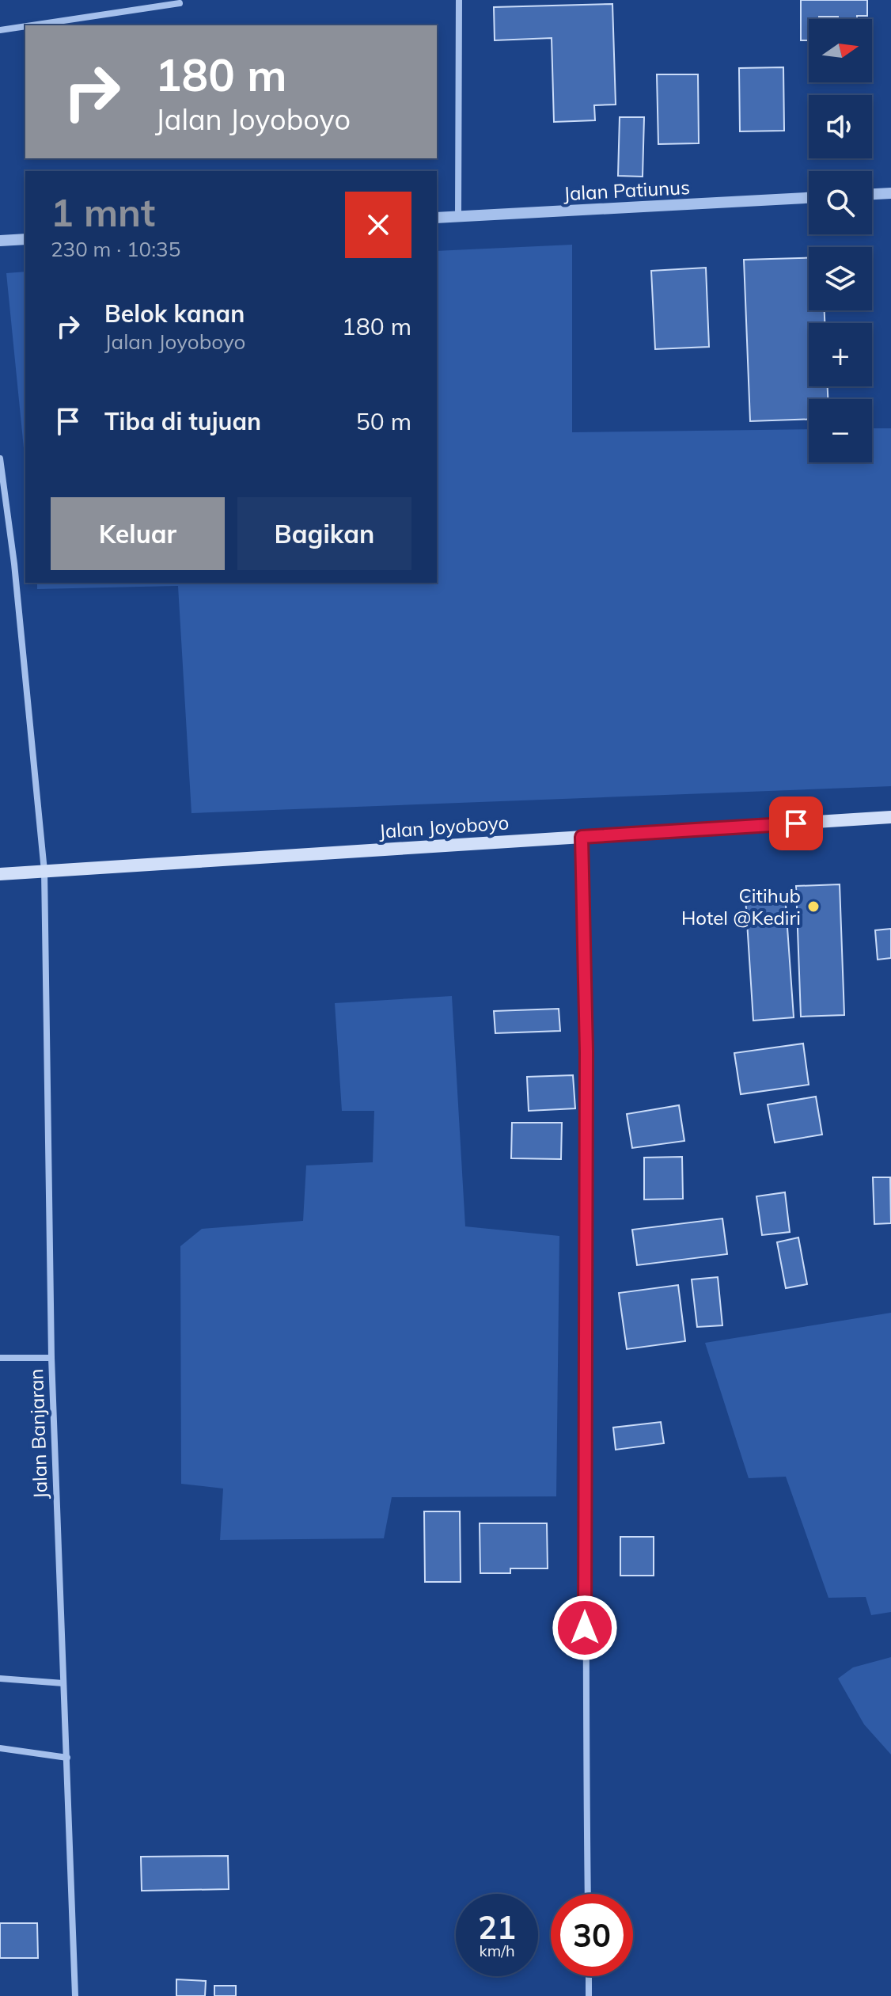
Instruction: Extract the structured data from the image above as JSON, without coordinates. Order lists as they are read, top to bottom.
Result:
{
  "streets": {
    "main road": ["Jalan Joyoboyo"],
    "street": ["Jalan Patiunus", "Jalan Banjaran"]
  },
  "crossings": [
    ["Jalan Joyoboyo", "Jalan Banjaran"]
  ],
  "places": ["Citihub Hotel @Kediri"],
  "north": "right",
  "page": {
    "map_buttons": ["+", "−"],
    "turn": ["180 m", "Jalan Joyoboyo"],
    "heading": ["1 mnt", "230 m · 10:35"],
    "list": [
      {
        "name": "Belok kanan",
        "note": "Jalan Joyoboyo",
        "value": "180 m"
      },
      {
        "name": "Tiba di tujuan",
        "value": "50 m"
      }
    ],
    "buttons": ["Keluar", "Bagikan"],
    "speed": "21 km/h",
    "limit": "30"
  }
}
